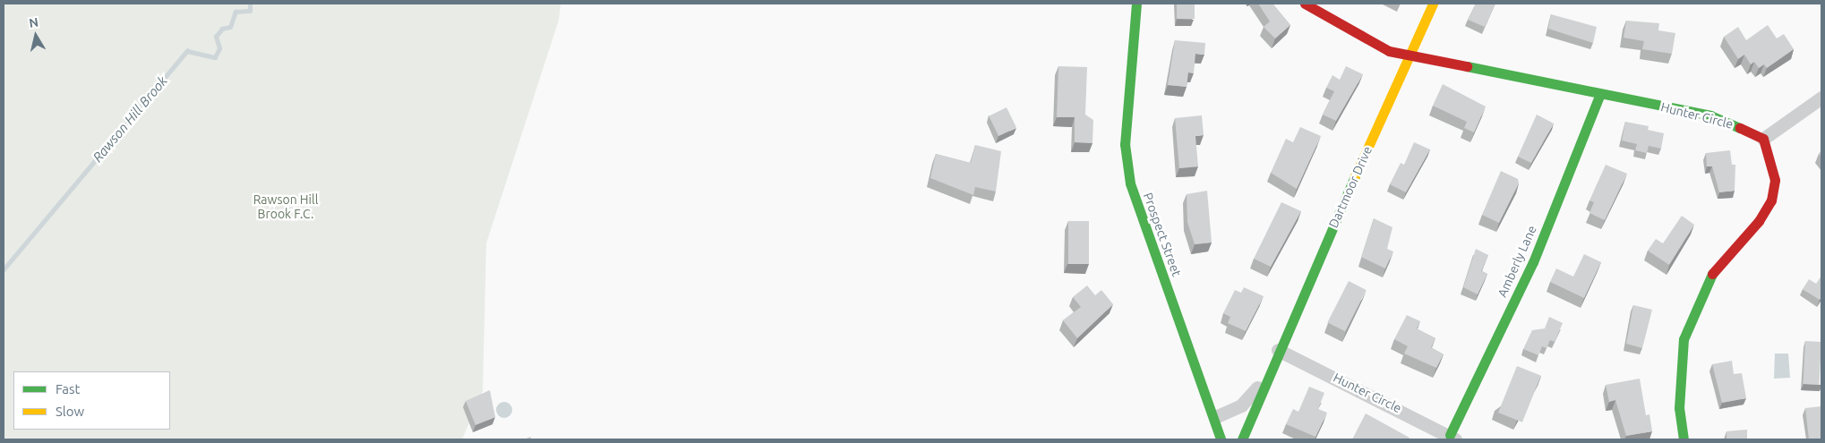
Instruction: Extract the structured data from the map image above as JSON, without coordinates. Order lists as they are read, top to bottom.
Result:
{
  "streets": {
    "street": [
      "Hunter Circle",
      "Dartmoor Drive",
      "Prospect Street",
      "Amberly Lane"
    ]
  },
  "crossings": [
    ["Hunter Circle", "Dartmoor Drive"],
    ["Hunter Circle", "Amberly Lane"],
    ["Dartmoor Drive", "Prospect Street"]
  ],
  "water": ["Rawson Hill Brook"],
  "parks": ["Rawson Hill Brook F.C."],
  "legend": ["Fast", "Slow"],
  "north": "top"
}
